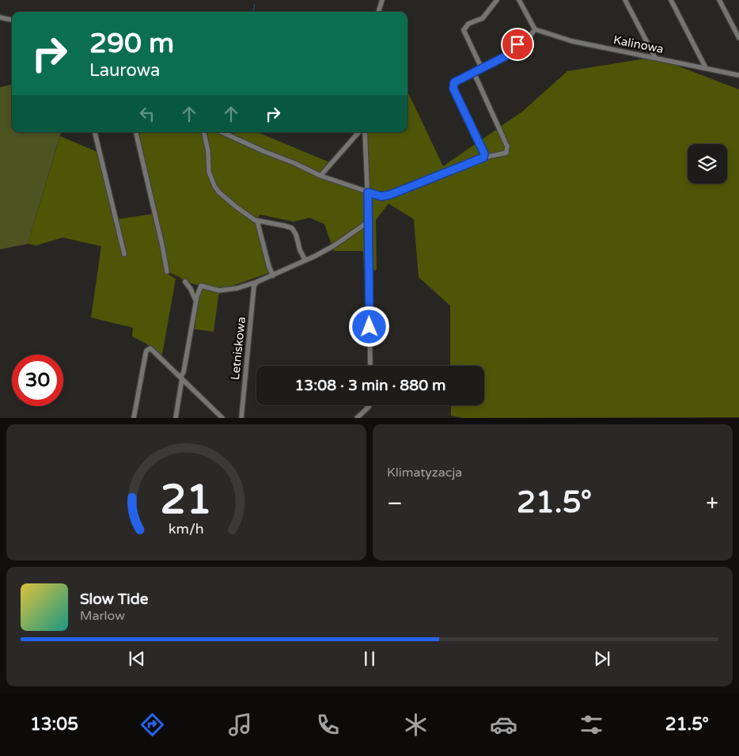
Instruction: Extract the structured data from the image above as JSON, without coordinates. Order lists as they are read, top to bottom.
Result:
{
  "streets": {
    "street": ["Kalinowa", "Letniskowa"]
  },
  "page": {
    "turn": ["290 m", "Laurowa"],
    "limit": "30",
    "trip": "13:08 · 3 min · 880 m",
    "tile": "Klimatyzacja",
    "heat": ["−", "21.5°", "+"],
    "song": ["Slow Tide", "Marlow"],
    "tabs": ["13:05", "21.5°"],
    "gauge": ["21", "km/h"]
  }
}
